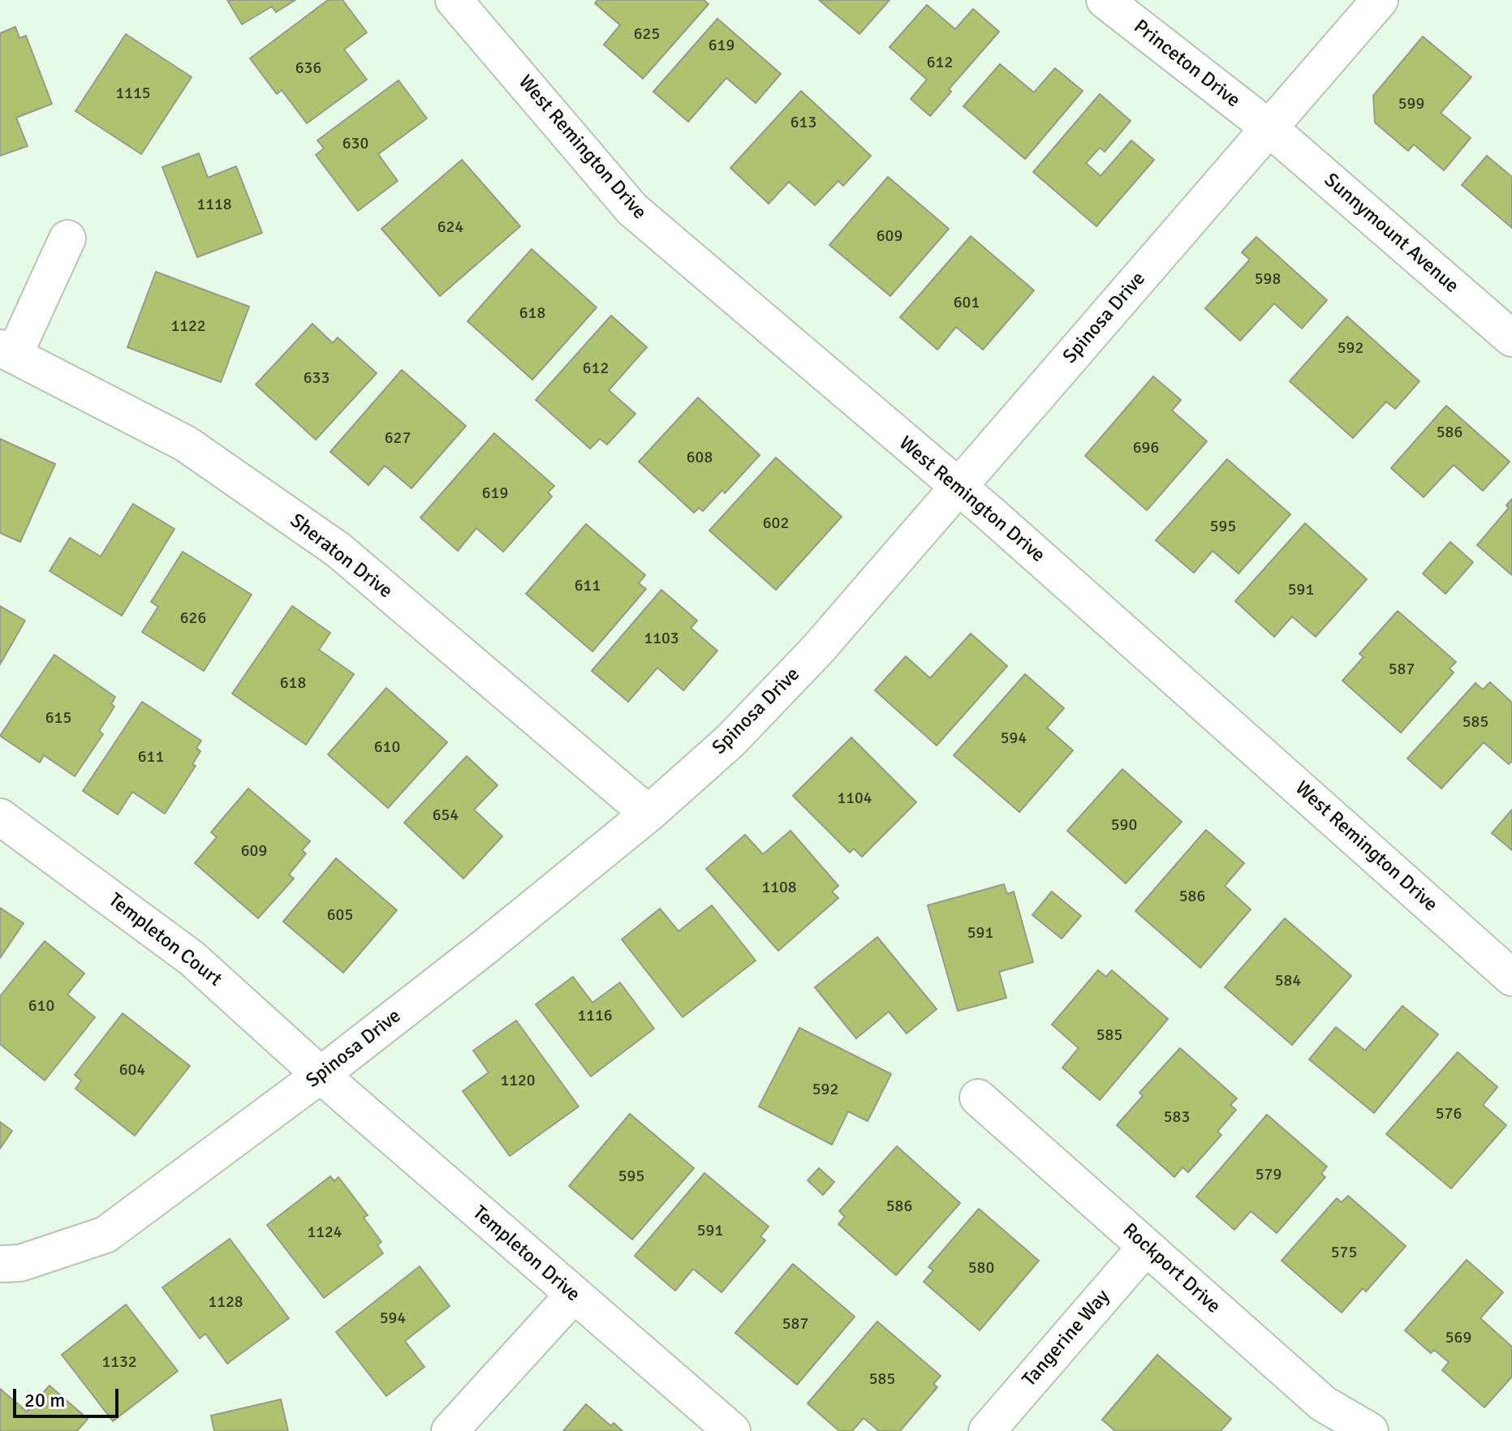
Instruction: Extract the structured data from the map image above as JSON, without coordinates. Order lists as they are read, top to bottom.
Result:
{
  "streets": {
    "street": [
      "Princeton Drive",
      "West Remington Drive",
      "Sunnymount Avenue",
      "Spinosa Drive",
      "Sheraton Drive",
      "Templeton Court",
      "Templeton Drive",
      "Rockport Drive",
      "Tangerine Way"
    ]
  },
  "crossings": [
    ["Princeton Drive", "Sunnymount Avenue"],
    ["Princeton Drive", "Spinosa Drive"],
    ["West Remington Drive", "Spinosa Drive"],
    ["Sunnymount Avenue", "Spinosa Drive"],
    ["Spinosa Drive", "Sheraton Drive"],
    ["Spinosa Drive", "Templeton Court"],
    ["Spinosa Drive", "Templeton Drive"],
    ["Templeton Court", "Templeton Drive"],
    ["Rockport Drive", "Tangerine Way"]
  ],
  "house_numbers": [
    "625",
    "619",
    "612",
    "636",
    "1115",
    "599",
    "613",
    "630",
    "1118",
    "624",
    "609",
    "598",
    "601",
    "618",
    "1122",
    "592",
    "612",
    "633",
    "586",
    "627",
    "696",
    "608",
    "619",
    "602",
    "595",
    "611",
    "591",
    "626",
    "1103",
    "587",
    "618",
    "615",
    "585",
    "594",
    "610",
    "611",
    "1104",
    "654",
    "590",
    "609",
    "1108",
    "586",
    "605",
    "591",
    "584",
    "610",
    "1116",
    "585",
    "604",
    "1120",
    "592",
    "576",
    "583",
    "579",
    "595",
    "586",
    "591",
    "1124",
    "575",
    "580",
    "1128",
    "594",
    "587",
    "569",
    "1132",
    "585"
  ],
  "scale_bar": "20 m"
}
